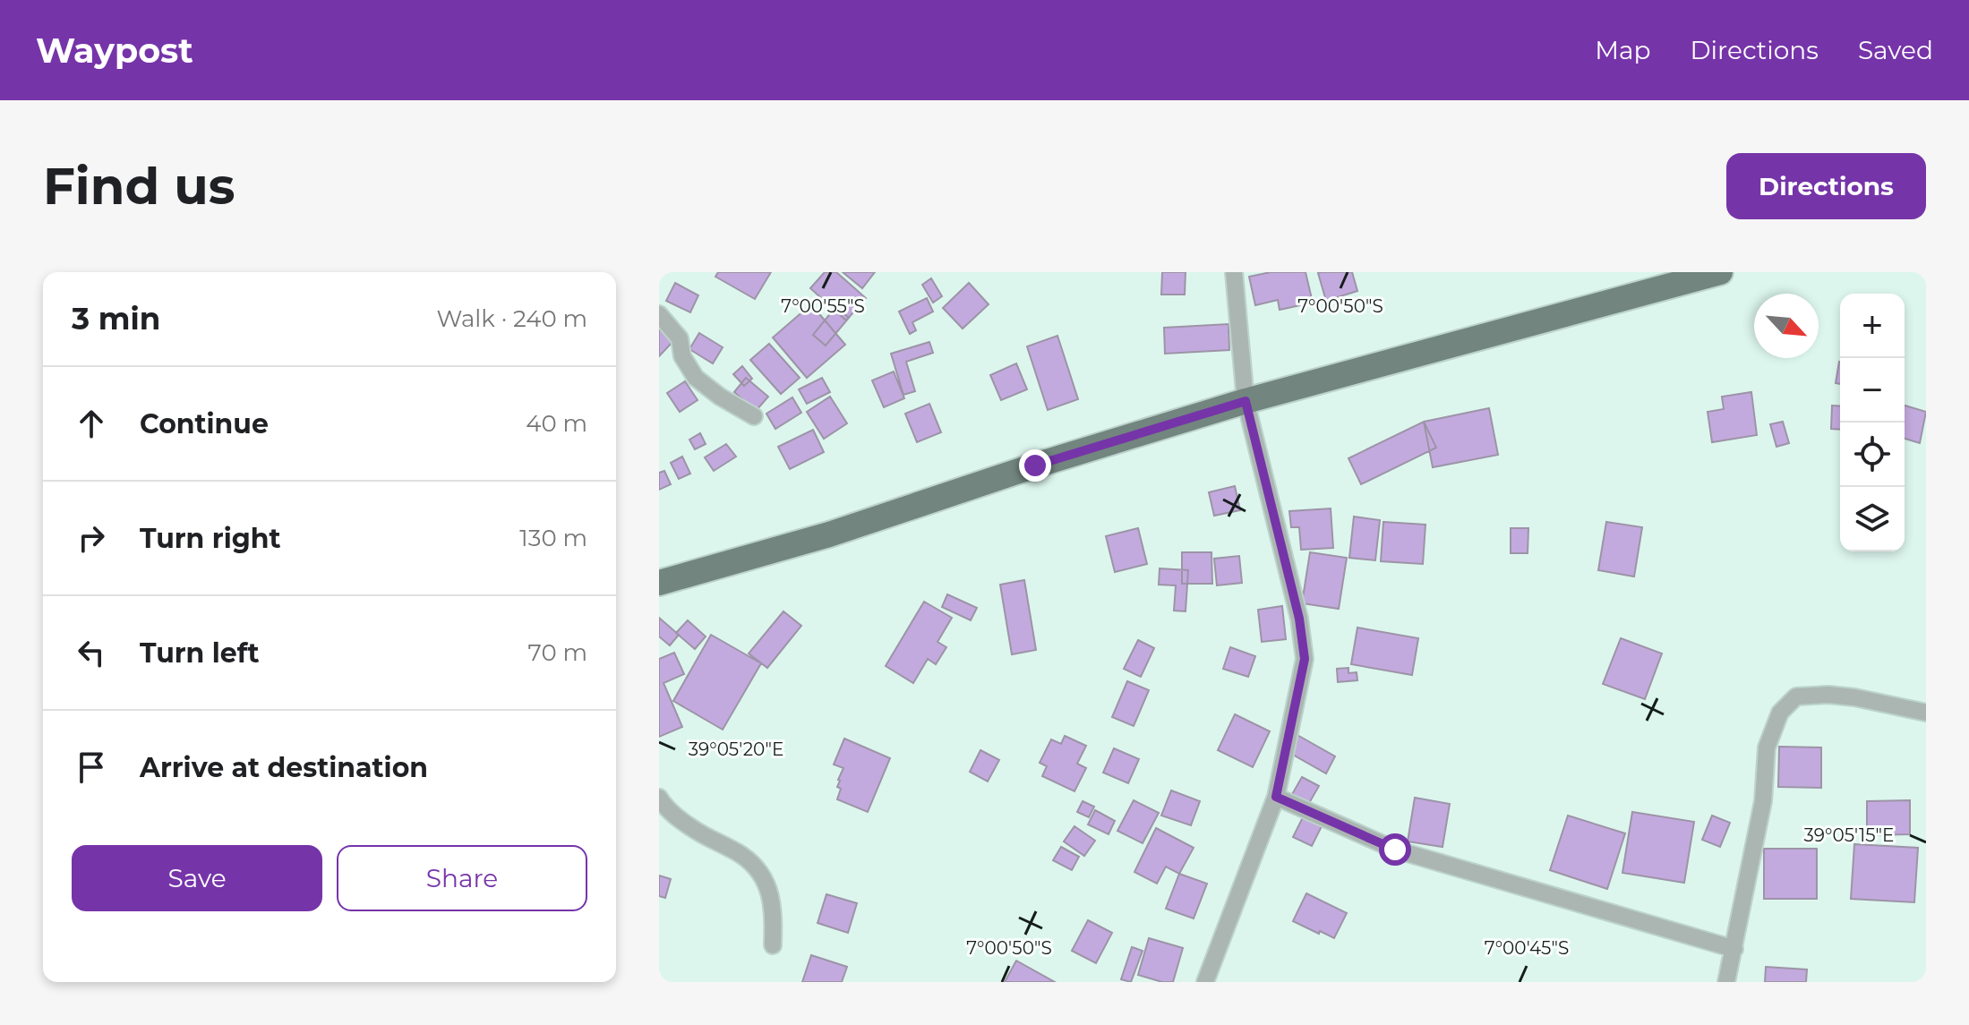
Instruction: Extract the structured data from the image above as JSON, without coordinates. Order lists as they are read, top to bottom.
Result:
{
  "north": "bottom right",
  "page": {
    "header": "Waypost",
    "nav": ["Map", "Directions", "Saved"],
    "buttons": [
      "Directions",
      ["Save", "Share"]
    ],
    "title": "Find us",
    "heading": ["3 min", "Walk · 240 m"],
    "map_buttons": ["+", "−"],
    "list": [
      ["Continue", "40 m"],
      ["Turn right", "130 m"],
      ["Turn left", "70 m"],
      "Arrive at destination"
    ]
  },
  "coordinates": [
    "7°00'55\"S",
    "7°00'50\"S",
    "39°05'20\"E",
    "39°05'15\"E",
    "7°00'45\"S"
  ]
}
